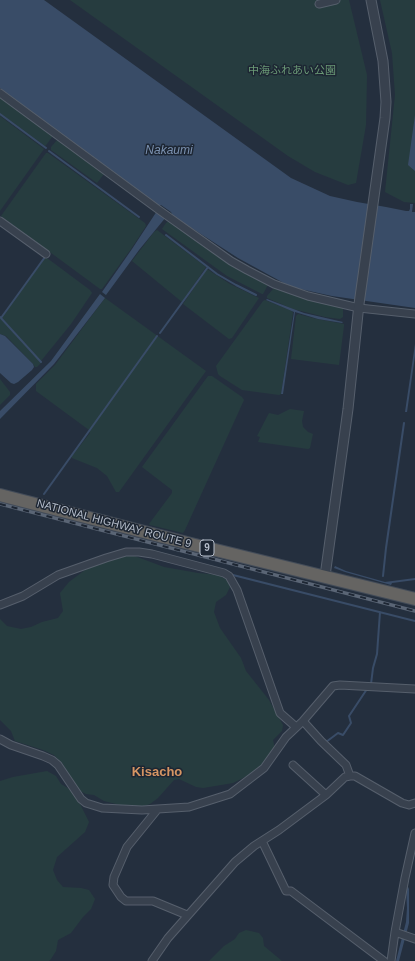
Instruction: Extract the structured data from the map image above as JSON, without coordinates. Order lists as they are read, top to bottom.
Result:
{
  "streets": {
    "highway": ["NATIONAL HIGHWAY ROUTE 9", "9"]
  },
  "districts": ["Kisacho"],
  "water": ["Nakaumi"],
  "parks": ["中海ふれあい公園"]
}
